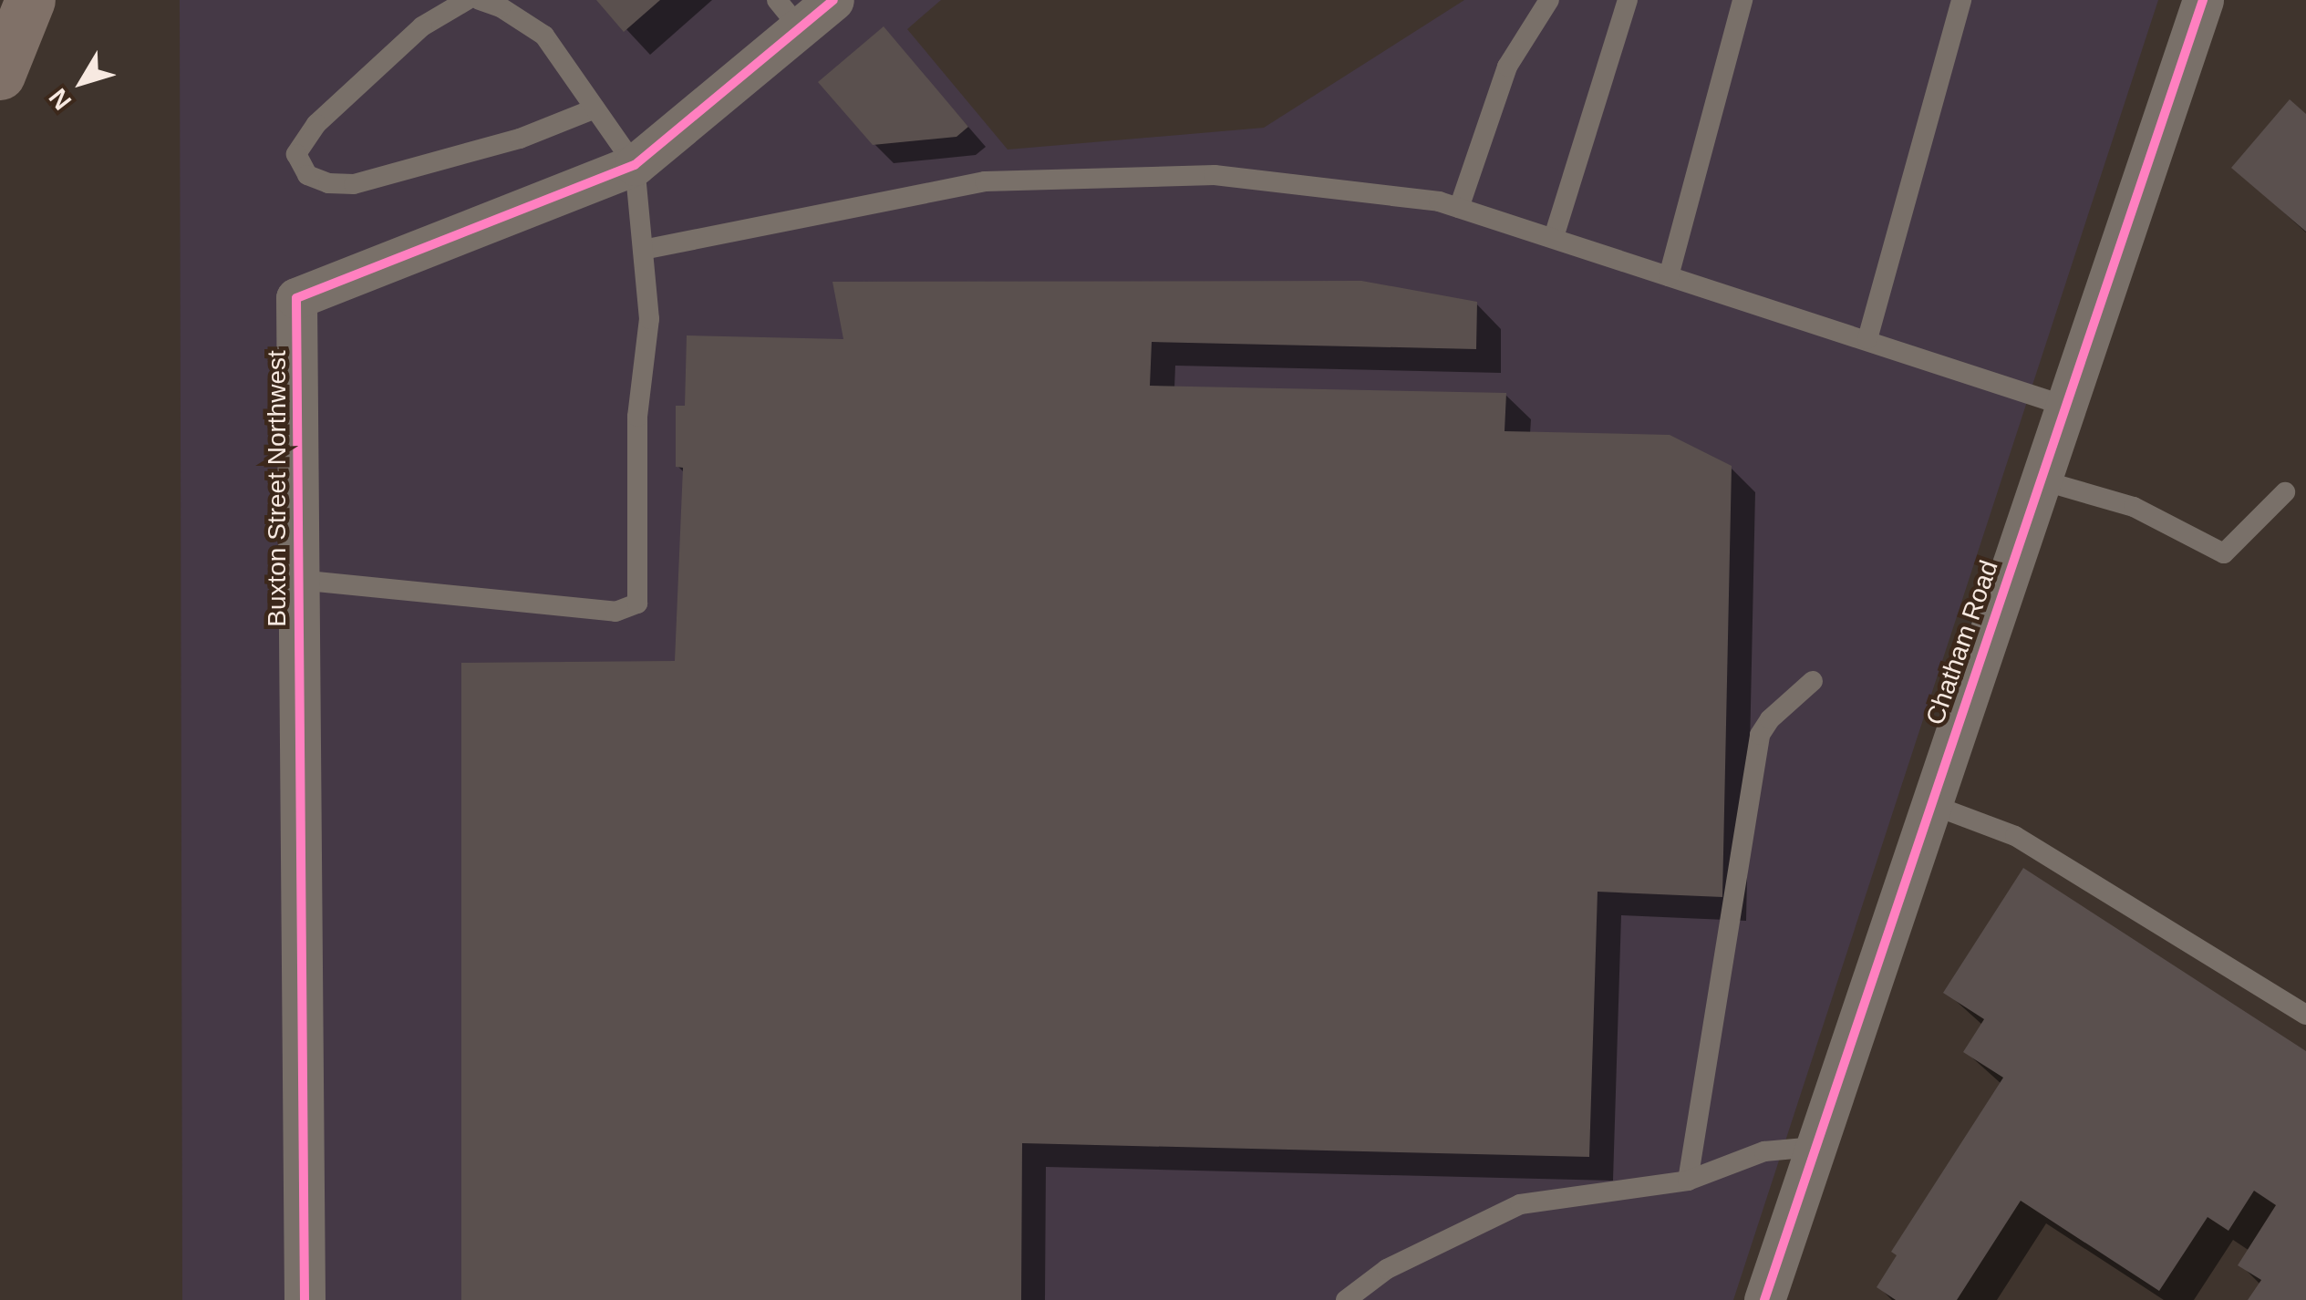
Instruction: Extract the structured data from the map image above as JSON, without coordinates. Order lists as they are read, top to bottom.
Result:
{
  "streets": {
    "street": ["Buxton Street Northwest", "Chatham Road"]
  },
  "north": "bottom left"
}
